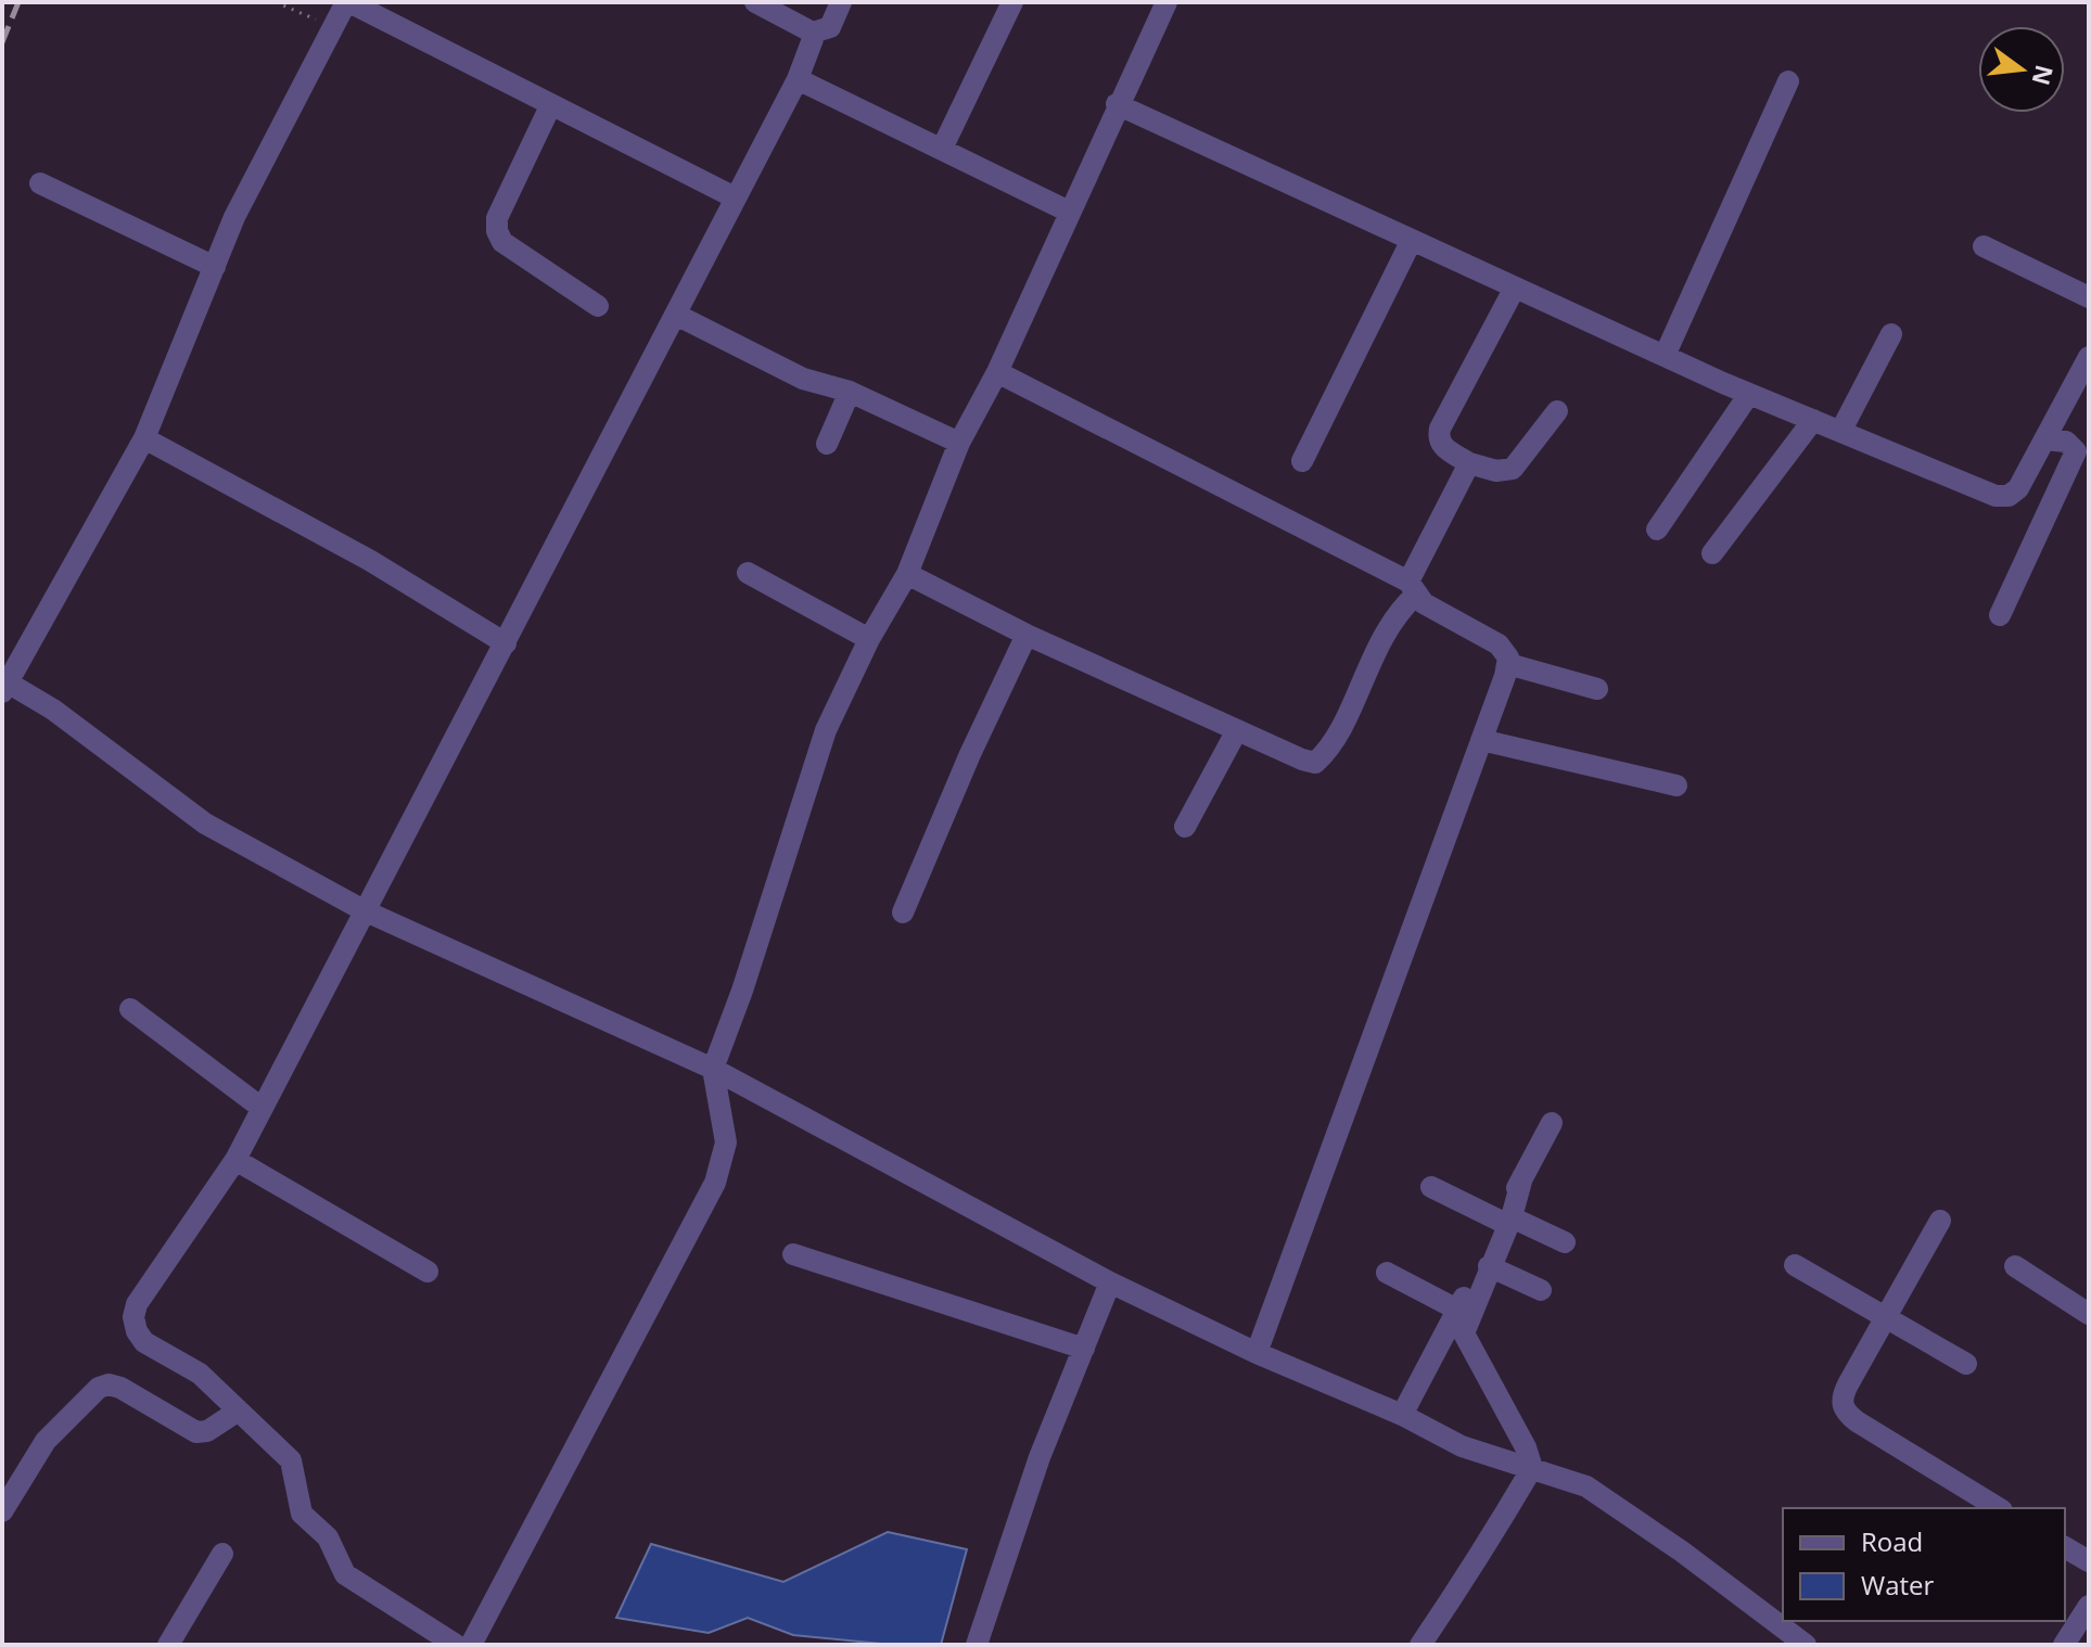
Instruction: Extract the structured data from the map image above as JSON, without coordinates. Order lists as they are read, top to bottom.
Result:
{
  "legend": ["Road", "Water"],
  "north": "right"
}
